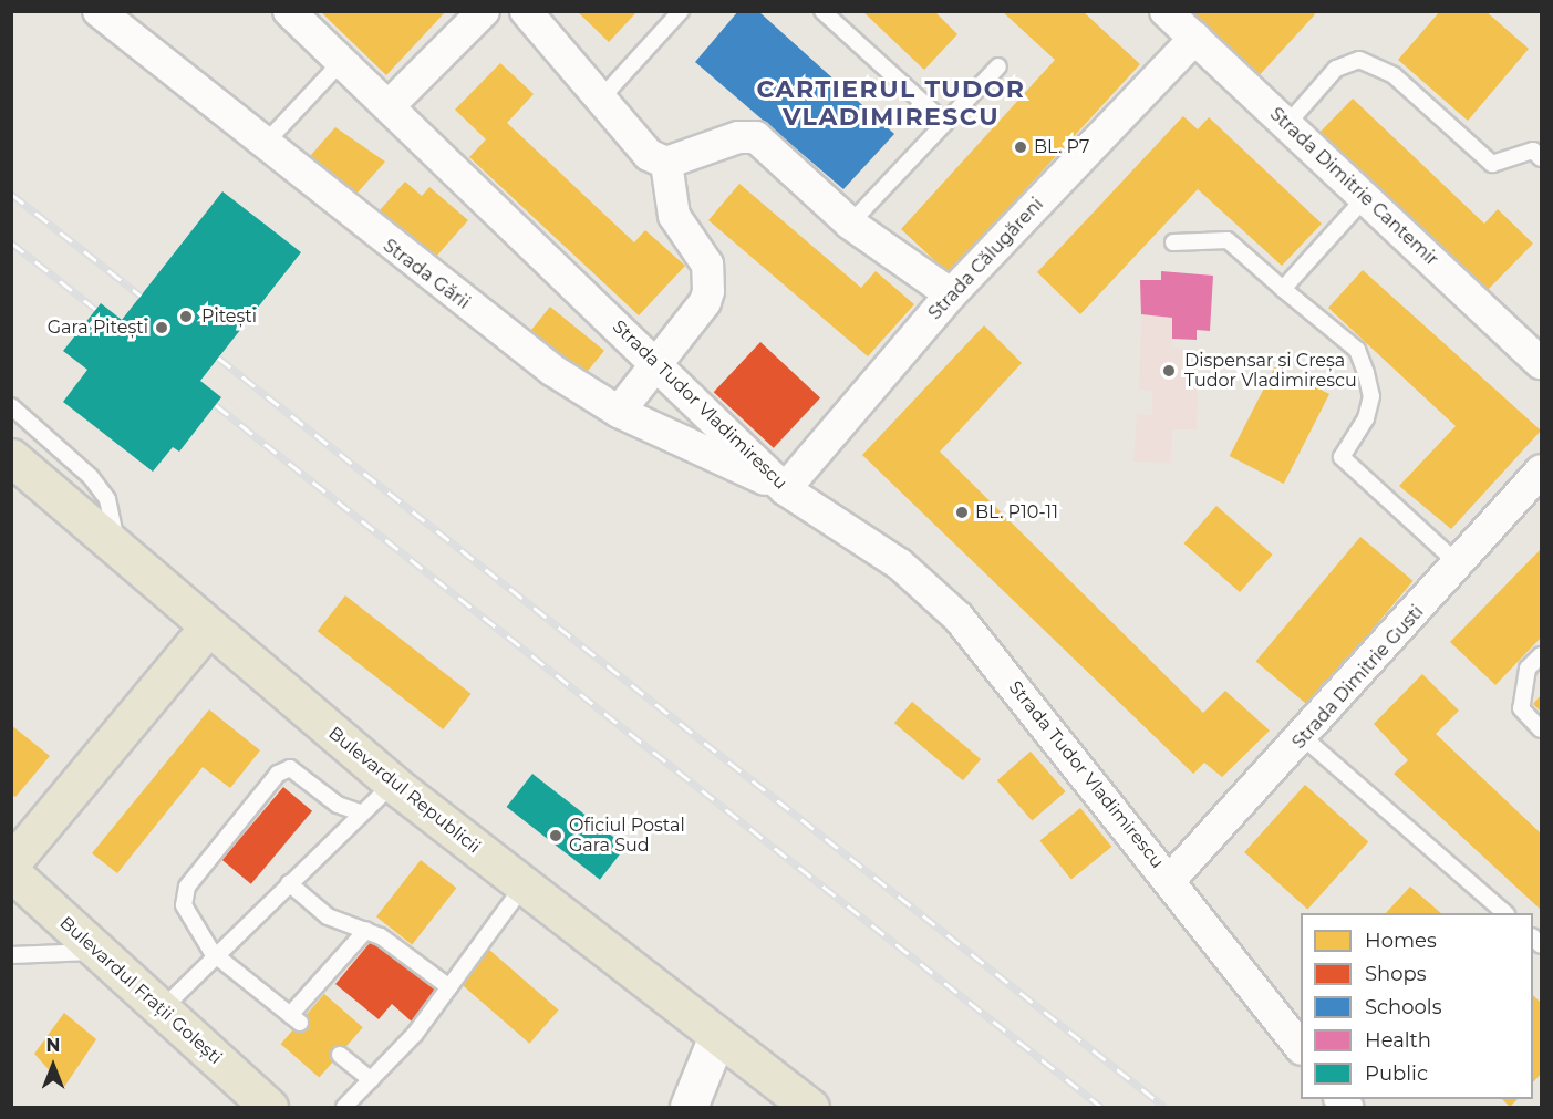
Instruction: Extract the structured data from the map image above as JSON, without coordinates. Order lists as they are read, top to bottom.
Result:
{
  "streets": {
    "main road": ["Bulevardul Republicii", "Bulevardul Frații Golești"],
    "street": [
      "Strada Dimitrie Cantemir",
      "Strada Călugăreni",
      "Strada Gării",
      "Strada Tudor Vladimirescu",
      "Strada Dimitrie Gusti"
    ]
  },
  "crossings": [
    ["Strada Dimitrie Cantemir", "Strada Călugăreni"],
    ["Strada Călugăreni", "Strada Gării"],
    ["Strada Călugăreni", "Strada Tudor Vladimirescu"],
    ["Strada Gării", "Strada Tudor Vladimirescu"],
    ["Strada Tudor Vladimirescu", "Strada Dimitrie Gusti"]
  ],
  "districts": ["CARTIERUL TUDOR VLADIMIRESCU"],
  "places": [
    "BL. P7",
    "Pitești",
    "Gara Pitești",
    "Dispensar și Creșa Tudor Vladimirescu",
    "BL. P10-11",
    "Oficiul Postal Gara Sud"
  ],
  "legend": [
    "Homes",
    "Shops",
    "Schools",
    "Health",
    "Public"
  ],
  "north": "top"
}
